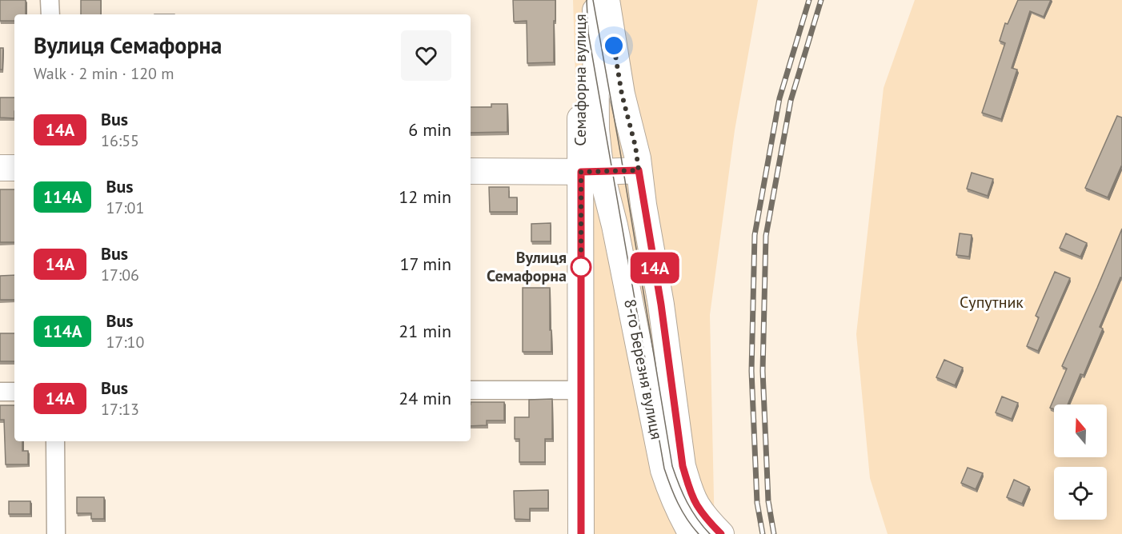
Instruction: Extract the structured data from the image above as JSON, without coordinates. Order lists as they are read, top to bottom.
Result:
{
  "streets": {
    "main road": ["Семафорна вулиця", "8-го Березня вулиця"]
  },
  "crossings": [
    ["Семафорна вулиця", "8-го Березня вулиця"]
  ],
  "parks": ["Супутник"],
  "places": ["Вулиця Семафорна"],
  "lines": ["bus line 14А"],
  "north": "top",
  "page": {
    "on_map": "14А",
    "heading": ["Вулиця Семафорна", "Walk · 2 min · 120 m"],
    "list": [
      {
        "mark": "14А",
        "name": "Bus",
        "note": "16:55",
        "value": "6 min"
      },
      {
        "mark": "114А",
        "name": "Bus",
        "note": "17:01",
        "value": "12 min"
      },
      {
        "mark": "14А",
        "name": "Bus",
        "note": "17:06",
        "value": "17 min"
      },
      {
        "mark": "114А",
        "name": "Bus",
        "note": "17:10",
        "value": "21 min"
      },
      {
        "mark": "14А",
        "name": "Bus",
        "note": "17:13",
        "value": "24 min"
      }
    ]
  }
}
